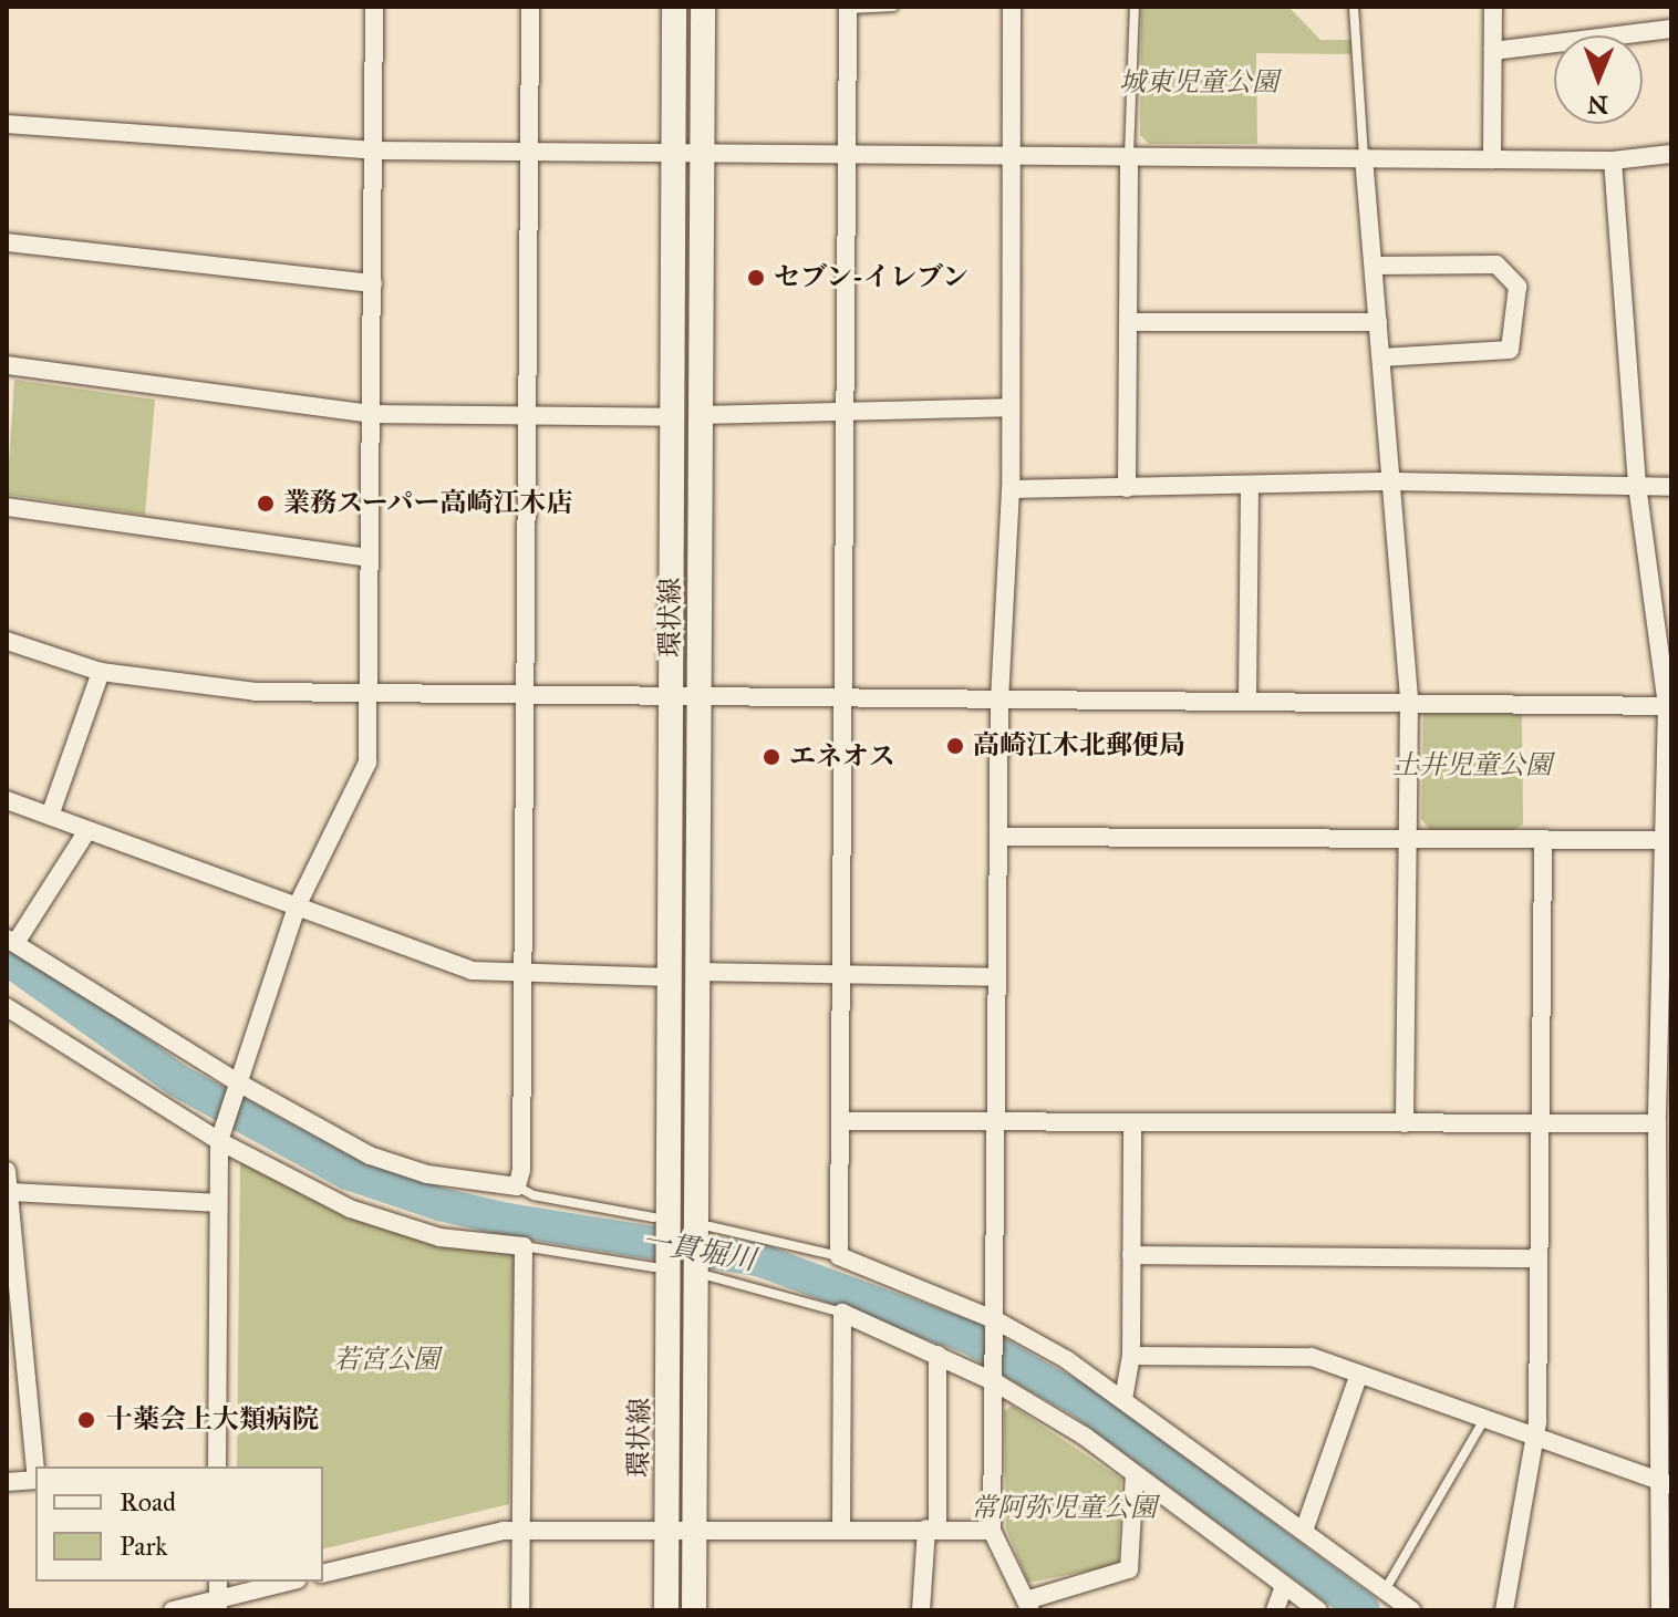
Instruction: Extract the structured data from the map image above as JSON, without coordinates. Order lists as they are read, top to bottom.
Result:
{
  "streets": {
    "street": ["環状線"]
  },
  "water": ["一貫堀川"],
  "parks": [
    "城東児童公園",
    "土井児童公園",
    "若宮公園",
    "常阿弥児童公園"
  ],
  "places": [
    "セブン-イレブン",
    "業務スーパー高崎江木店",
    "高崎江木北郵便局",
    "エネオス",
    "十薬会上大類病院"
  ],
  "legend": ["Road", "Park"],
  "north": "bottom"
}
